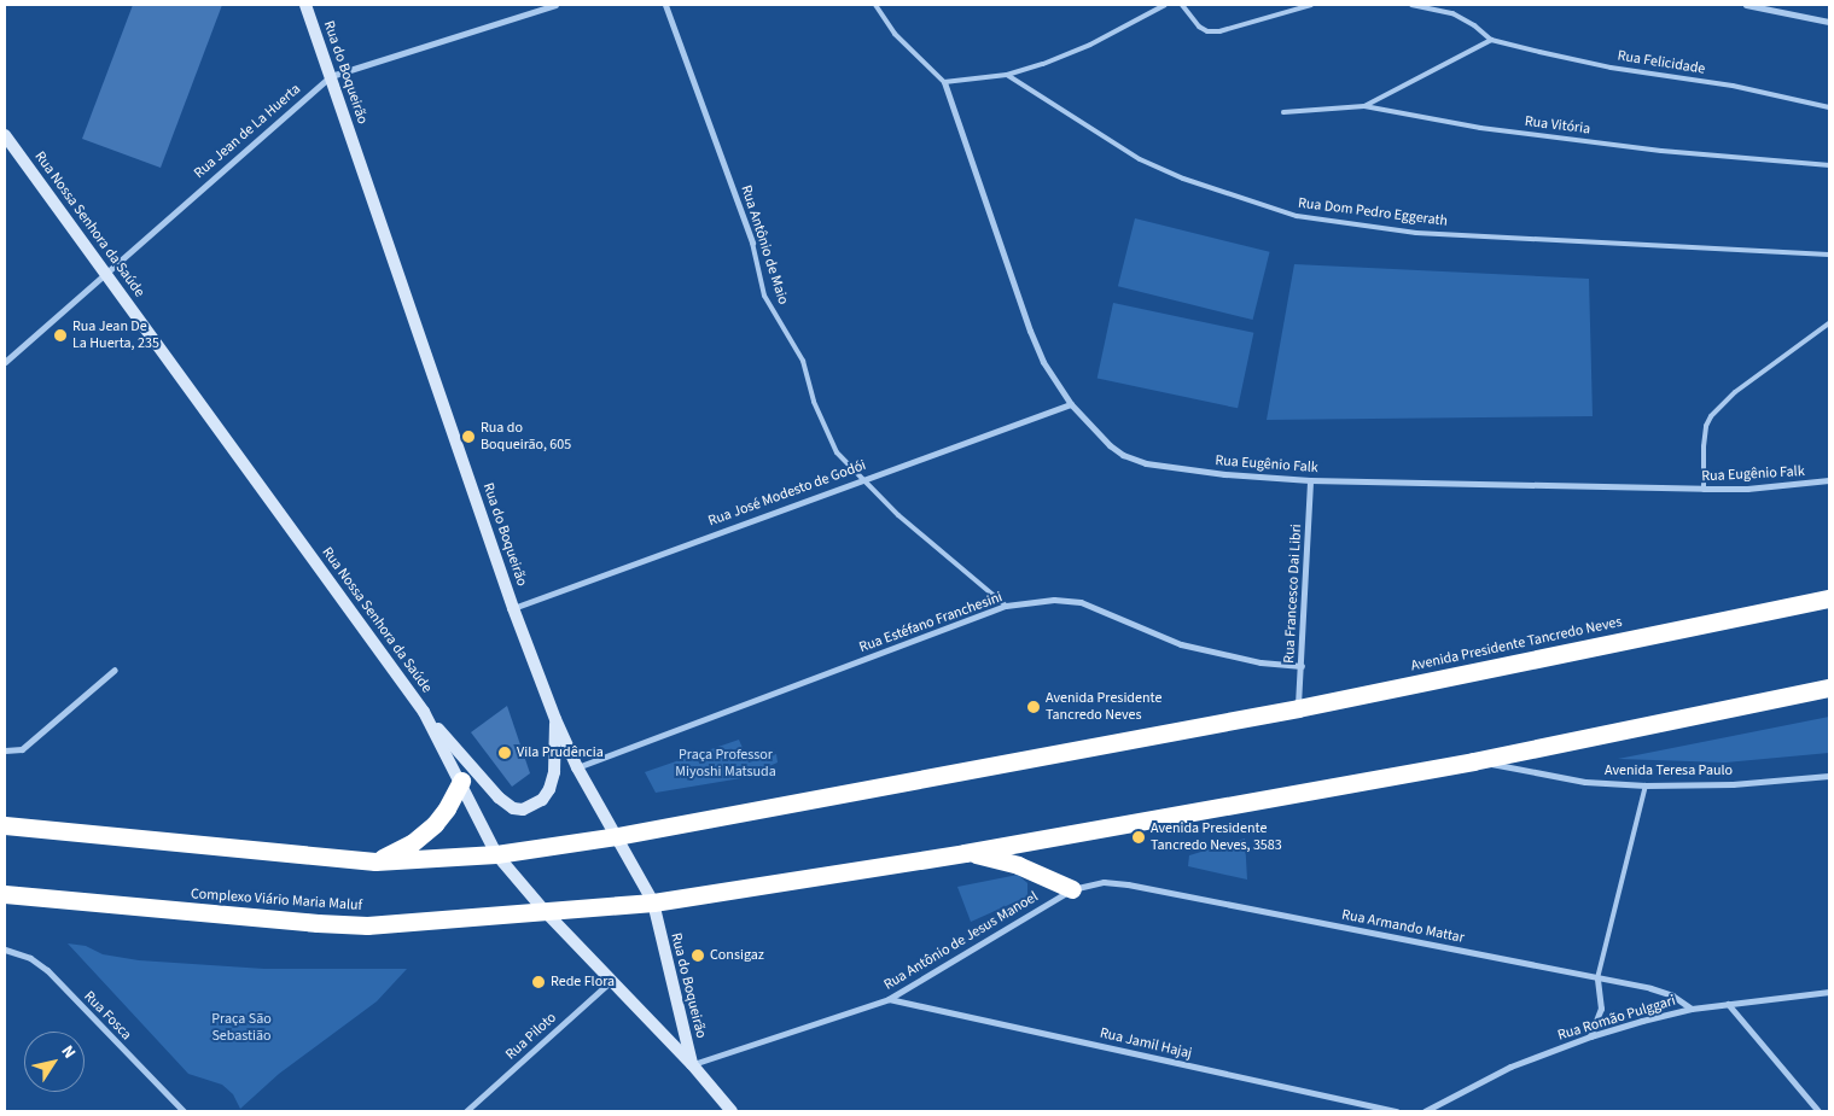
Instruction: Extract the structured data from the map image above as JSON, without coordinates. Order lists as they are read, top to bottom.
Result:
{
  "streets": {
    "highway": ["Avenida Presidente Tancredo Neves", "Complexo Viário Maria Maluf"],
    "main road": ["Rua do Boqueirão", "Rua Nossa Senhora da Saúde"],
    "street": [
      "Rua Jean de La Huerta",
      "Rua Antônio de Maio",
      "Rua Eugênio Falk",
      "Rua José Modesto de Godói",
      "Rua Francesco Dai Libri",
      "Rua Estéfano Franchesini",
      "Avenida Teresa Paulo",
      "Rua Armando Mattar",
      "Rua Antônio de Jesus Manoel",
      "Rua Fosca",
      "Rua Romão Pulggari",
      "Rua Piloto",
      "Rua Jamil Hajaj"
    ],
    "lane": ["Rua Felicidade", "Rua Vitória", "Rua Dom Pedro Eggerath"]
  },
  "crossings": [
    ["Rua do Boqueirão", "Rua Jean de La Huerta"],
    ["Rua do Boqueirão", "Rua Nossa Senhora da Saúde"],
    ["Rua do Boqueirão", "Rua José Modesto de Godói"],
    ["Rua do Boqueirão", "Rua Estéfano Franchesini"],
    ["Rua do Boqueirão", "Avenida Presidente Tancredo Neves"],
    ["Rua do Boqueirão", "Rua Antônio de Jesus Manoel"],
    ["Rua Jean de La Huerta", "Rua Nossa Senhora da Saúde"],
    ["Rua Nossa Senhora da Saúde", "Avenida Presidente Tancredo Neves"],
    ["Rua Nossa Senhora da Saúde", "Complexo Viário Maria Maluf"],
    ["Rua Nossa Senhora da Saúde", "Rua Antônio de Jesus Manoel"],
    ["Rua Nossa Senhora da Saúde", "Rua Piloto"],
    ["Rua Antônio de Maio", "Rua José Modesto de Godói"],
    ["Rua Antônio de Maio", "Rua Estéfano Franchesini"],
    ["Rua Eugênio Falk", "Rua José Modesto de Godói"],
    ["Rua Eugênio Falk", "Rua Francesco Dai Libri"],
    ["Rua Francesco Dai Libri", "Rua Estéfano Franchesini"],
    ["Rua Francesco Dai Libri", "Avenida Presidente Tancredo Neves"],
    ["Rua Armando Mattar", "Rua Antônio de Jesus Manoel"],
    ["Rua Armando Mattar", "Rua Romão Pulggari"],
    ["Rua Antônio de Jesus Manoel", "Rua Jamil Hajaj"]
  ],
  "parks": ["Praça Professor Miyoshi Matsuda", "Praça São Sebastião"],
  "places": [
    "Rua Jean De La Huerta, 235",
    "Rua do Boqueirão, 605",
    "Avenida Presidente Tancredo Neves",
    "Vila Prudência",
    "Avenida Presidente Tancredo Neves, 3583",
    "Consigaz",
    "Rede Flora"
  ],
  "north": "top right"
}
